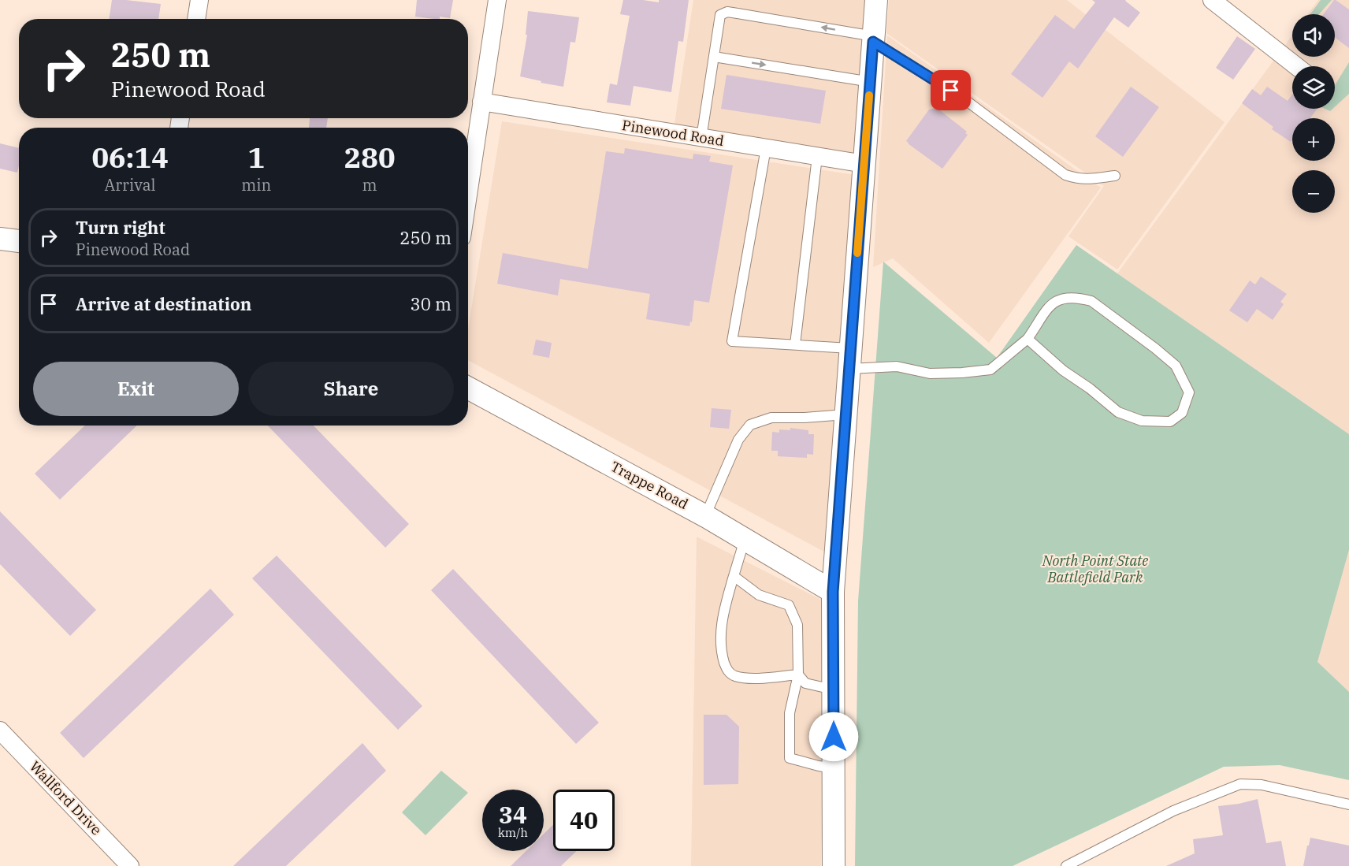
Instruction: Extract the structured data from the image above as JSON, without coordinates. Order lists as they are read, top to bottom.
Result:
{
  "streets": {
    "street": ["Pinewood Road", "Trappe Road", "Wallford Drive"]
  },
  "parks": ["North Point State Battlefield Park"],
  "page": {
    "map_buttons": ["+", "−"],
    "turn": ["250 m", "Pinewood Road"],
    "eta": [
      "06:14",
      "Arrival",
      "1",
      "min",
      "280",
      "m"
    ],
    "list": [
      {
        "name": "Turn right",
        "note": "Pinewood Road",
        "value": "250 m"
      },
      {
        "name": "Arrive at destination",
        "value": "30 m"
      }
    ],
    "buttons": ["Exit", "Share"],
    "speed": "34 km/h",
    "limit": "40"
  }
}
